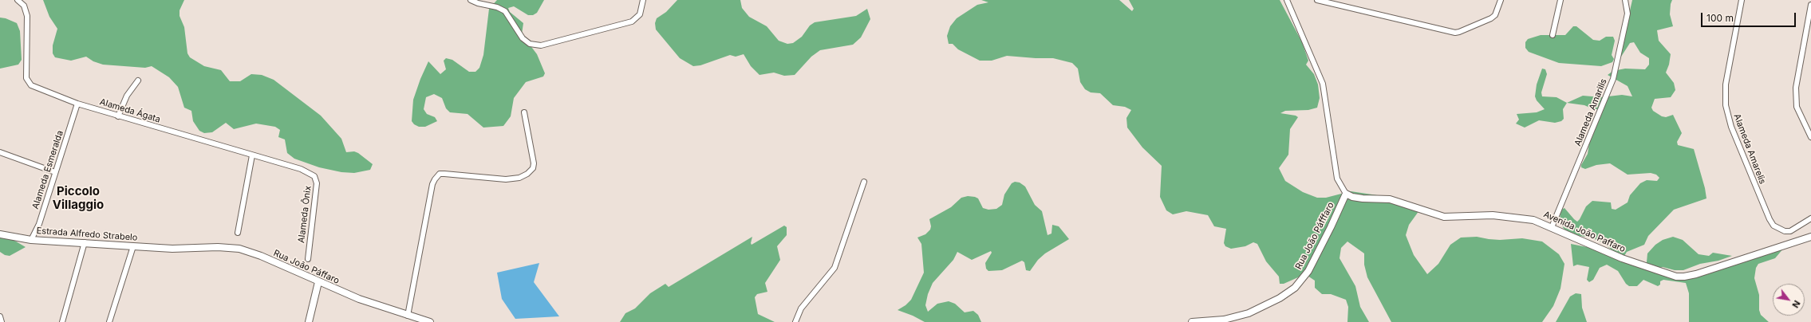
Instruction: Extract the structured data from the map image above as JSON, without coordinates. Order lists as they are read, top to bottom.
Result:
{
  "streets": {
    "street": [
      "Alameda Ágata",
      "Alameda Amarilis",
      "Alameda Amarelis",
      "Alameda Esmeralda",
      "Alameda Ônix",
      "Avenida João Paffaro",
      "Estrada Alfredo Strabelo",
      "Rua João Páfffaro",
      "Rua João Páffaro"
    ]
  },
  "crossings": [
    ["Alameda Ágata", "Alameda Esmeralda"],
    ["Alameda Ágata", "Alameda Ônix"],
    ["Alameda Amarilis", "Avenida João Paffaro"],
    ["Alameda Esmeralda", "Estrada Alfredo Strabelo"],
    ["Avenida João Paffaro", "Rua João Páfffaro"],
    ["Estrada Alfredo Strabelo", "Rua João Páffaro"]
  ],
  "districts": ["Piccolo Villaggio"],
  "scale_bar": "100 m",
  "north": "bottom right"
}
